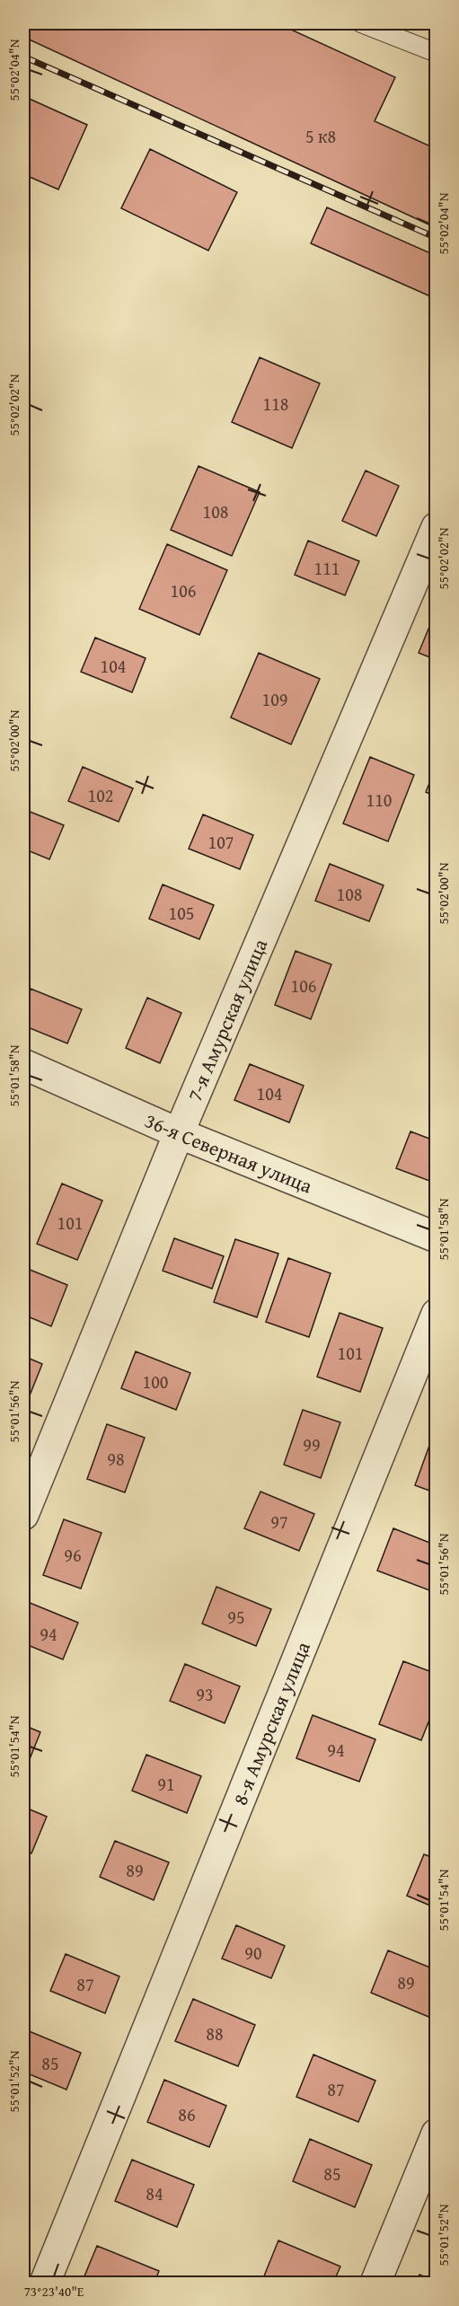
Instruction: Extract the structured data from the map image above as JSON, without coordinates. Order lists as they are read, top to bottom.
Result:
{
  "streets": {
    "street": ["7-я Амурская улица", "36-я Северная улица", "8-я Амурская улица"]
  },
  "crossings": [
    ["7-я Амурская улица", "36-я Северная улица"]
  ],
  "house_numbers": [
    "5 к8",
    "118",
    "108",
    "111",
    "106",
    "104",
    "109",
    "102",
    "110",
    "107",
    "108",
    "105",
    "106",
    "104",
    "101",
    "101",
    "100",
    "99",
    "98",
    "97",
    "96",
    "95",
    "94",
    "93",
    "94",
    "91",
    "89",
    "90",
    "89",
    "87",
    "88",
    "85",
    "87",
    "86",
    "85",
    "84"
  ],
  "coordinates": [
    "55°02'04\"N",
    "55°02'02\"N",
    "55°02'00\"N",
    "55°01'58\"N",
    "55°01'56\"N",
    "55°01'54\"N",
    "55°01'52\"N",
    "73°23'40\"E"
  ]
}
